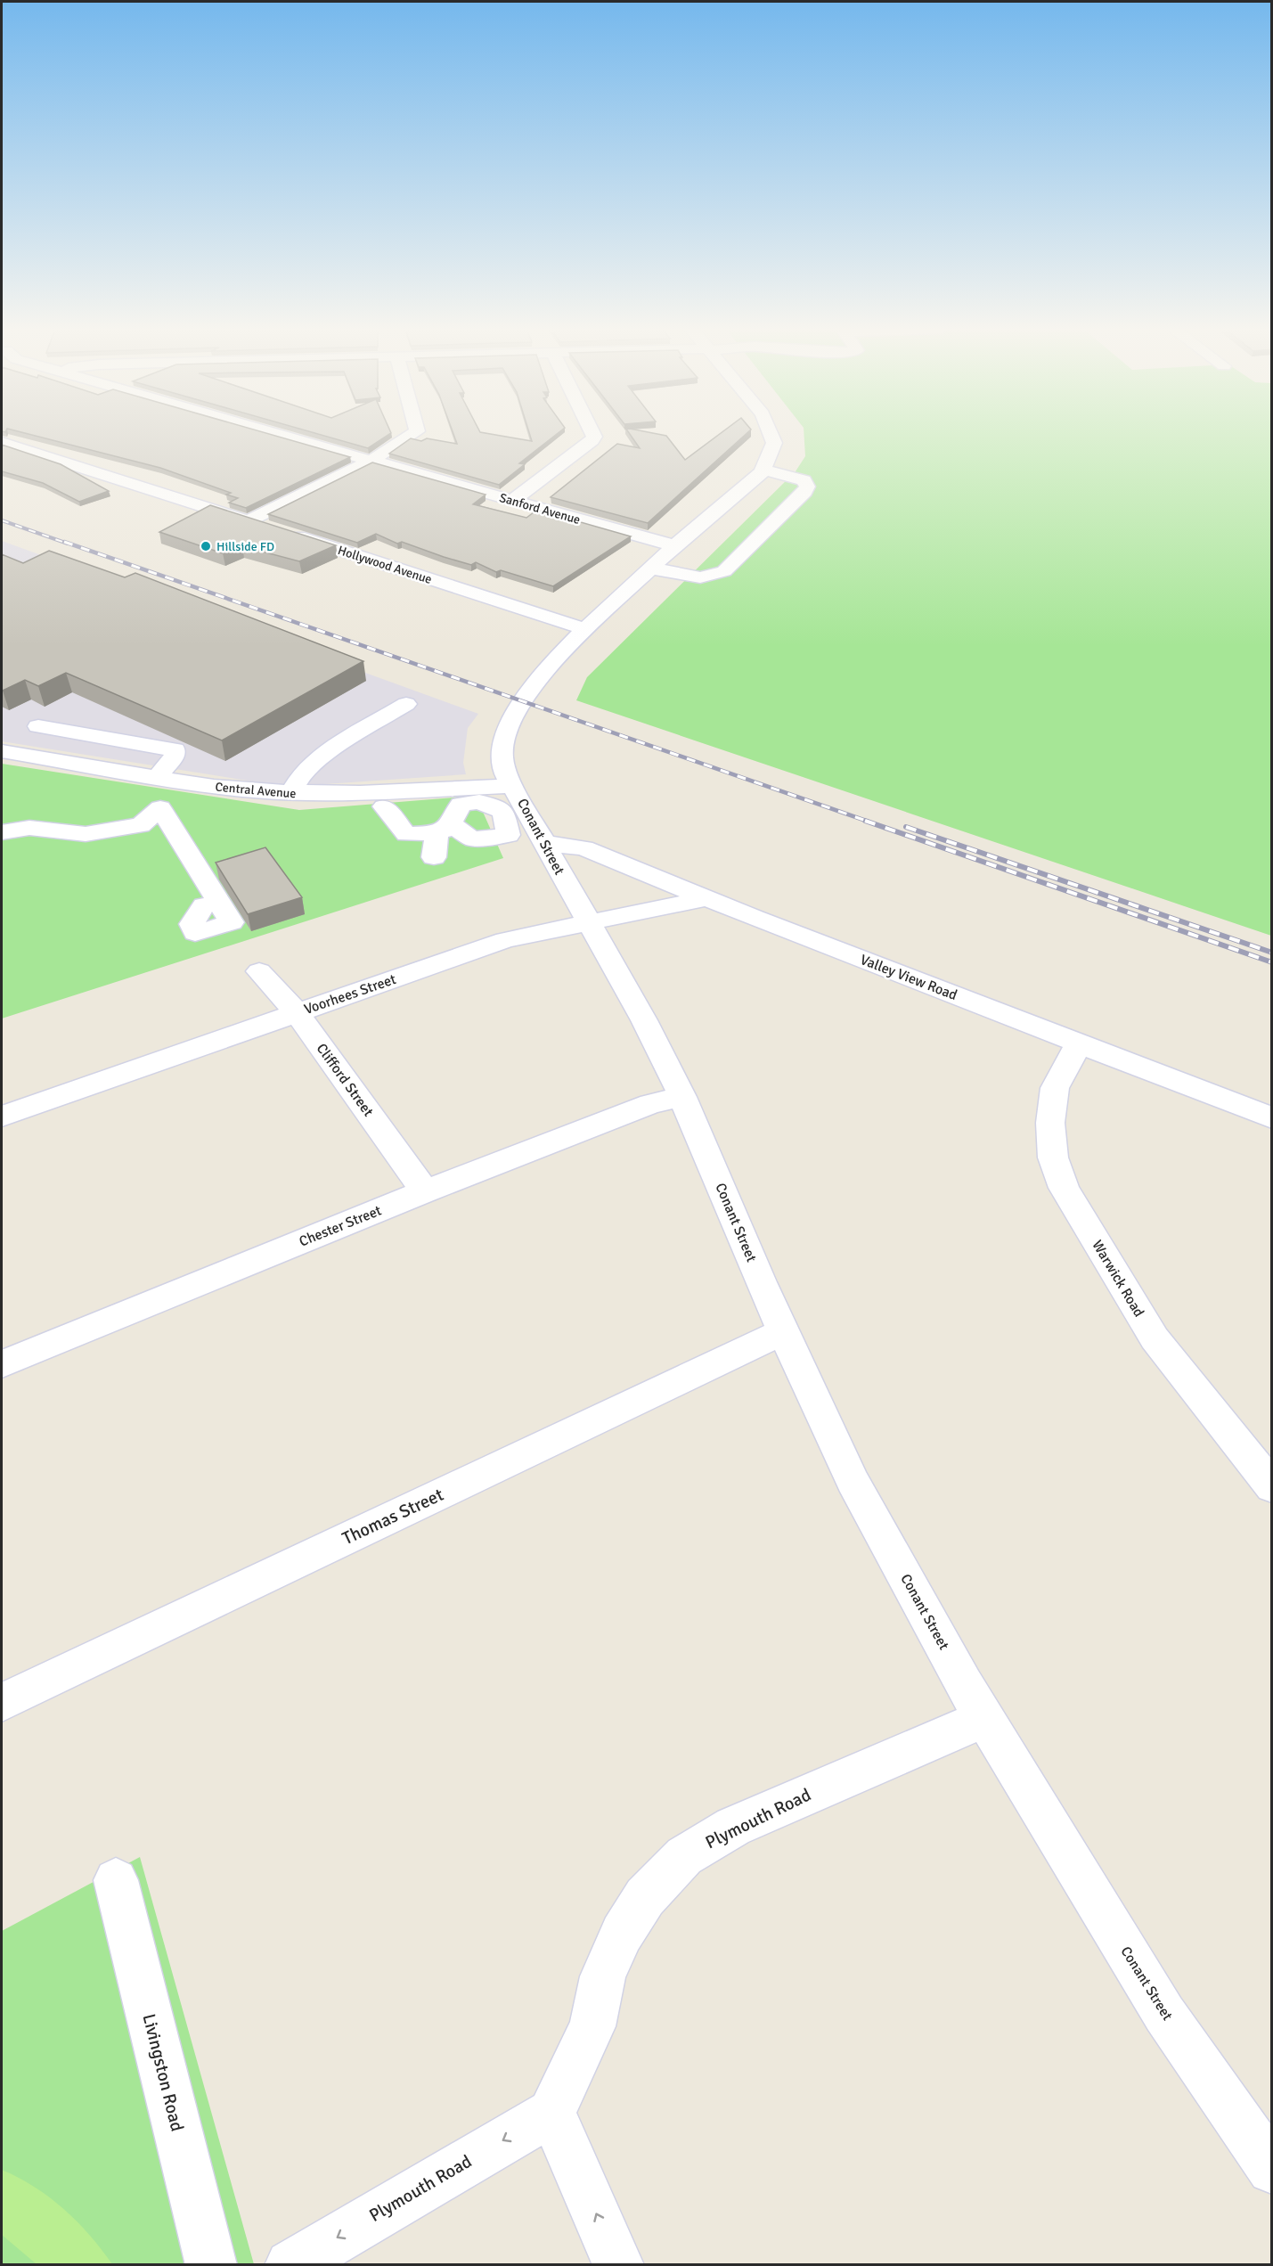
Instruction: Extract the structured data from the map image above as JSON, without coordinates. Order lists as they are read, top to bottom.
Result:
{
  "streets": {
    "street": [
      "Sanford Avenue",
      "Hollywood Avenue",
      "Central Avenue",
      "Conant Street",
      "Valley View Road",
      "Voorhees Street",
      "Clifford Street",
      "Chester Street",
      "Warwick Road",
      "Thomas Street",
      "Plymouth Road",
      "Livingston Road"
    ]
  },
  "crossings": [
    ["Sanford Avenue", "Conant Street"],
    ["Hollywood Avenue", "Conant Street"],
    ["Central Avenue", "Conant Street"],
    ["Conant Street", "Valley View Road"],
    ["Conant Street", "Voorhees Street"],
    ["Conant Street", "Chester Street"],
    ["Conant Street", "Thomas Street"],
    ["Conant Street", "Plymouth Road"],
    ["Valley View Road", "Voorhees Street"],
    ["Valley View Road", "Warwick Road"],
    ["Voorhees Street", "Clifford Street"],
    ["Clifford Street", "Chester Street"]
  ],
  "places": ["Hillside FD"]
}
